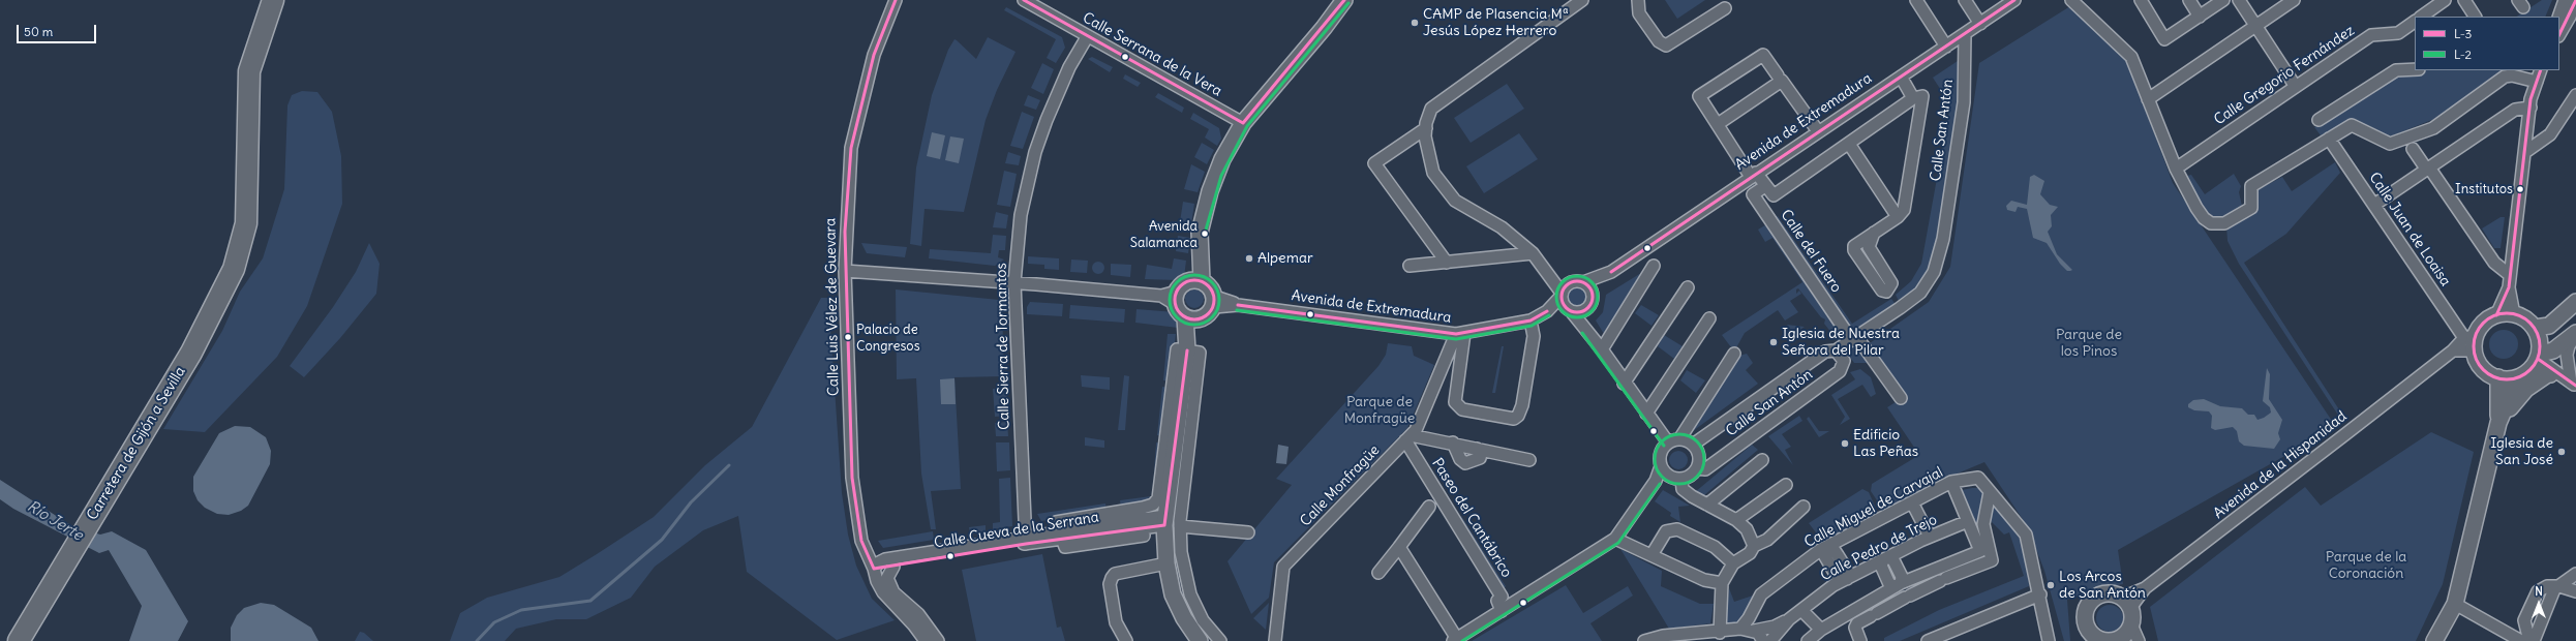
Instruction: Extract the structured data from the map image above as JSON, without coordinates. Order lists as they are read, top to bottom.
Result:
{
  "streets": {
    "highway": ["Carretera de Gijón a Sevilla"],
    "street": [
      "Calle Serrana de la Vera",
      "Calle Gregorio Fernández",
      "Avenida de Extremadura",
      "Calle San Antón",
      "Calle Juan de Loaisa",
      "Calle del Fuero",
      "Calle Luis Vélez de Guevara",
      "Calle Sierra de Tormantos",
      "Avenida de la Hispanidad",
      "Calle Monfragüe",
      "Calle Miguel de Carvajal",
      "Paseo del Cantábrico",
      "Calle Cueva de la Serrana",
      "Calle Pedro de Trejo"
    ]
  },
  "crossings": [
    ["Calle Serrana de la Vera", "Calle Sierra de Tormantos"],
    ["Avenida de Extremadura", "Calle San Antón"],
    ["Avenida de Extremadura", "Calle Monfragüe"],
    ["Calle San Antón", "Calle del Fuero"],
    ["Calle Juan de Loaisa", "Avenida de la Hispanidad"],
    ["Calle Luis Vélez de Guevara", "Calle Cueva de la Serrana"],
    ["Calle Sierra de Tormantos", "Calle Cueva de la Serrana"],
    ["Calle Monfragüe", "Paseo del Cantábrico"]
  ],
  "water": ["Río Jerte"],
  "parks": ["Parque de los Pinos", "Parque de Monfragüe", "Parque de la Coronación"],
  "places": [
    "CAMP de Plasencia Mª Jesús López Herrero",
    "Institutos",
    "Avenida Salamanca",
    "Alpemar",
    "Palacio de Congresos",
    "Iglesia de Nuestra Señora del Pilar",
    "Edificio Las Peñas",
    "Iglesia de San José",
    "Los Arcos de San Antón"
  ],
  "lines": ["transit line L-3", "transit line L-2"],
  "legend": ["L-3", "L-2"],
  "scale_bar": "50 m",
  "north": "top"
}
